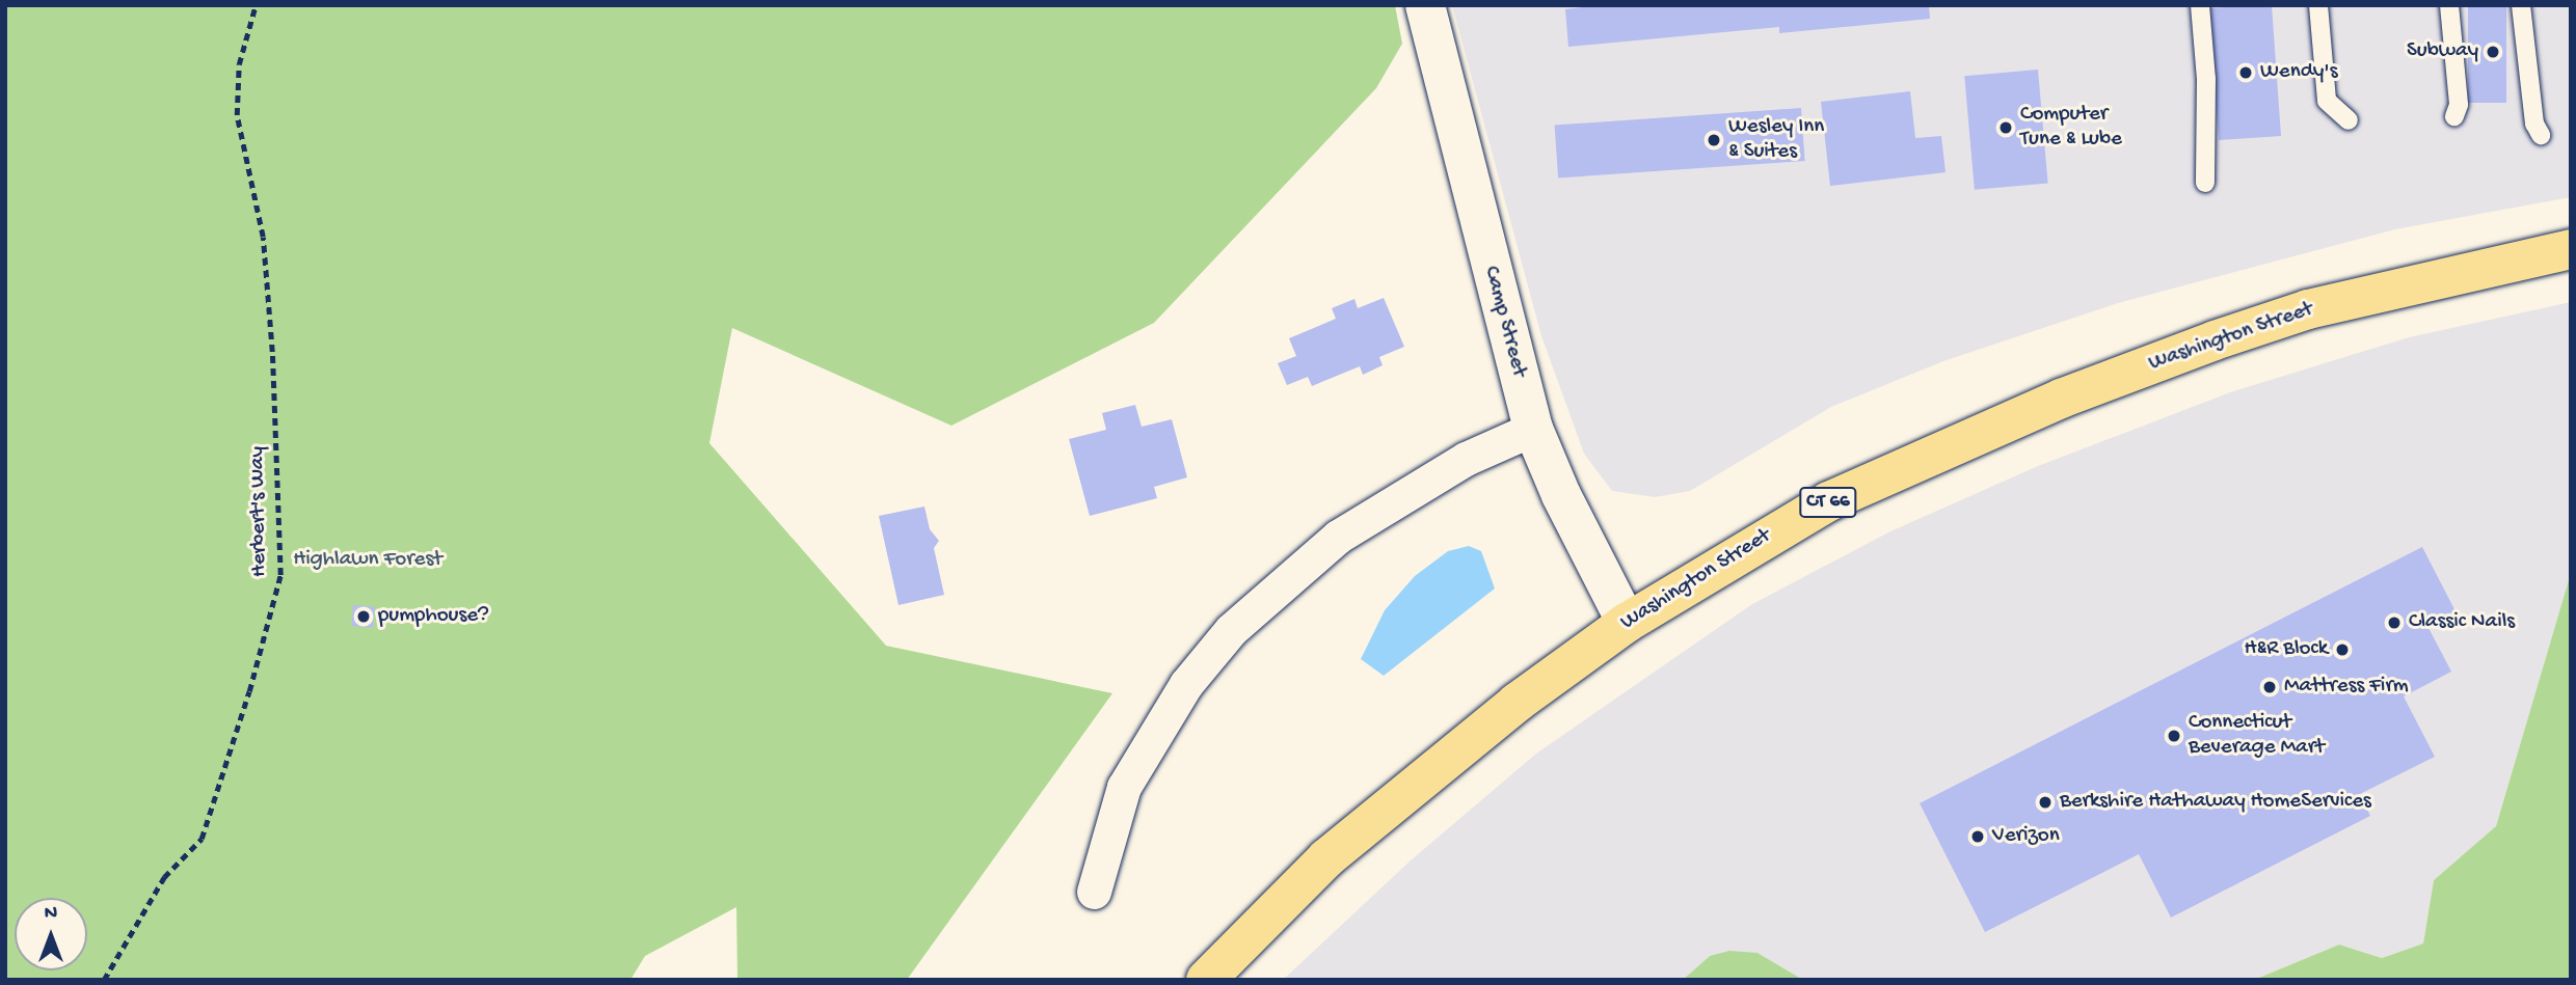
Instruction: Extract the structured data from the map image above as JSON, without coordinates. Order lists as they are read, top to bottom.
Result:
{
  "streets": {
    "highway": ["Washington Street", "CT 66"],
    "street": ["Camp Street"],
    "path": ["Herbert's Way"]
  },
  "crossings": [
    ["Camp Street", "Washington Street"]
  ],
  "parks": ["Highlawn Forest"],
  "places": [
    "Subway",
    "Wendy's",
    "Computer Tune & Lube",
    "Wesley Inn & Suites",
    "pumphouse?",
    "Classic Nails",
    "H&R Block",
    "Mattress Firm",
    "Connecticut Beverage Mart",
    "Berkshire Hathaway HomeServices",
    "Verizon"
  ],
  "north": "top"
}
